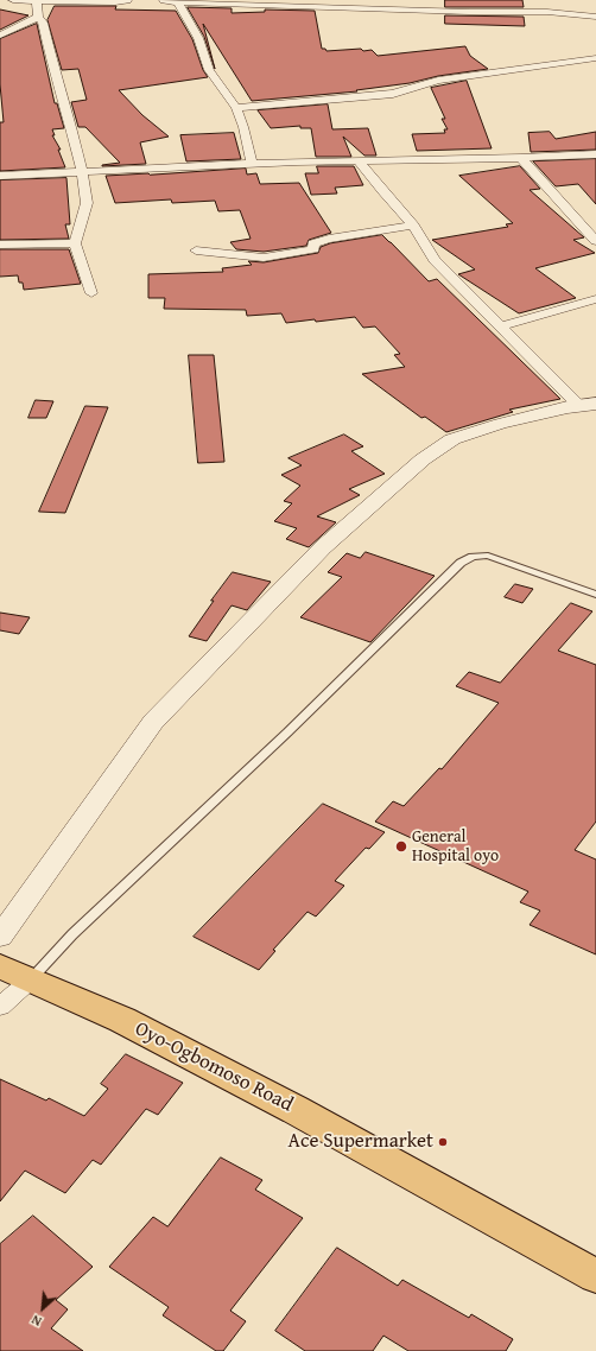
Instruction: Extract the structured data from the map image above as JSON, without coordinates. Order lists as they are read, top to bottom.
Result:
{
  "streets": {
    "highway": ["Oyo-Ogbomoso Road"]
  },
  "places": ["General Hospital oyo", "Ace Supermarket"],
  "north": "bottom left"
}
